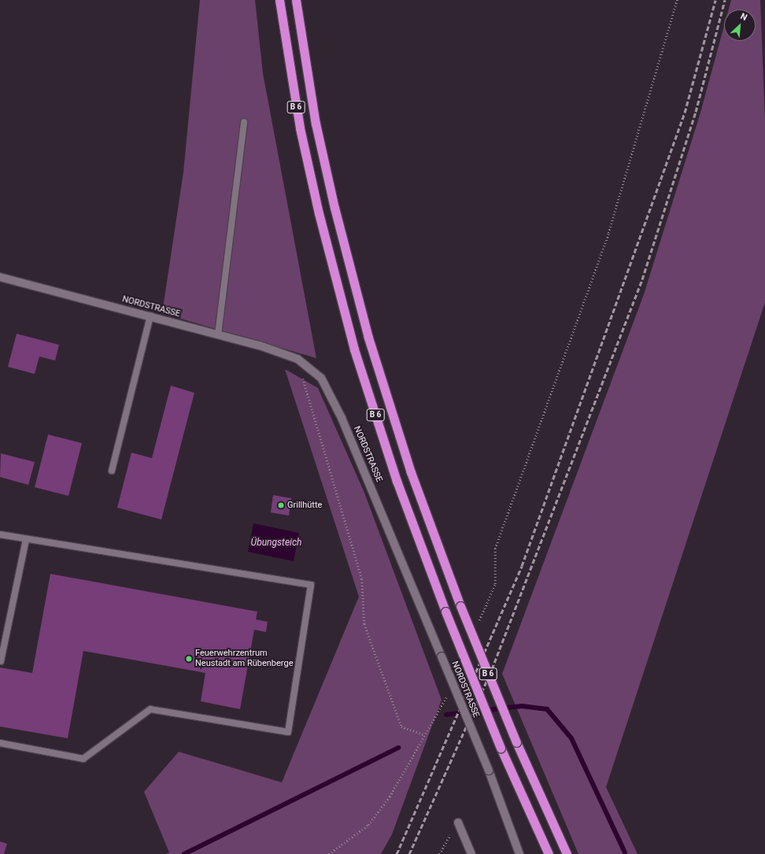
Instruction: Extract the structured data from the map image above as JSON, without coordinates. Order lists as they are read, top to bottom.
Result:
{
  "streets": {
    "highway": ["B 6"],
    "street": ["NORDSTRASSE"]
  },
  "water": ["Übungsteich"],
  "places": ["Grillhütte", "Feuerwehrzentrum Neustadt am Rübenberge"],
  "north": "top right"
}
